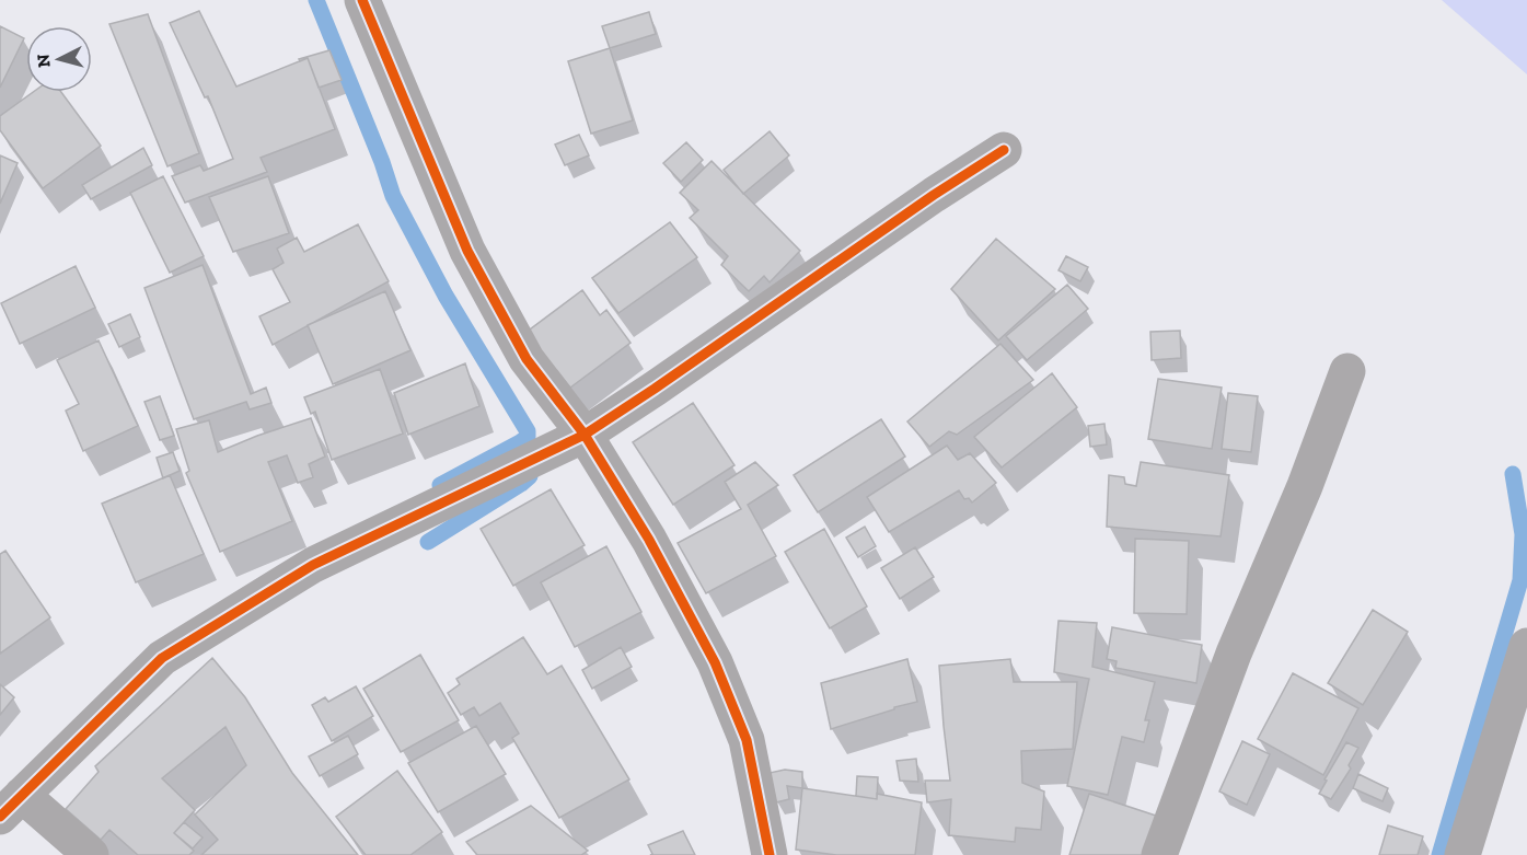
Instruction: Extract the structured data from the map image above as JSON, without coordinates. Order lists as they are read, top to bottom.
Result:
{
  "north": "left"
}
